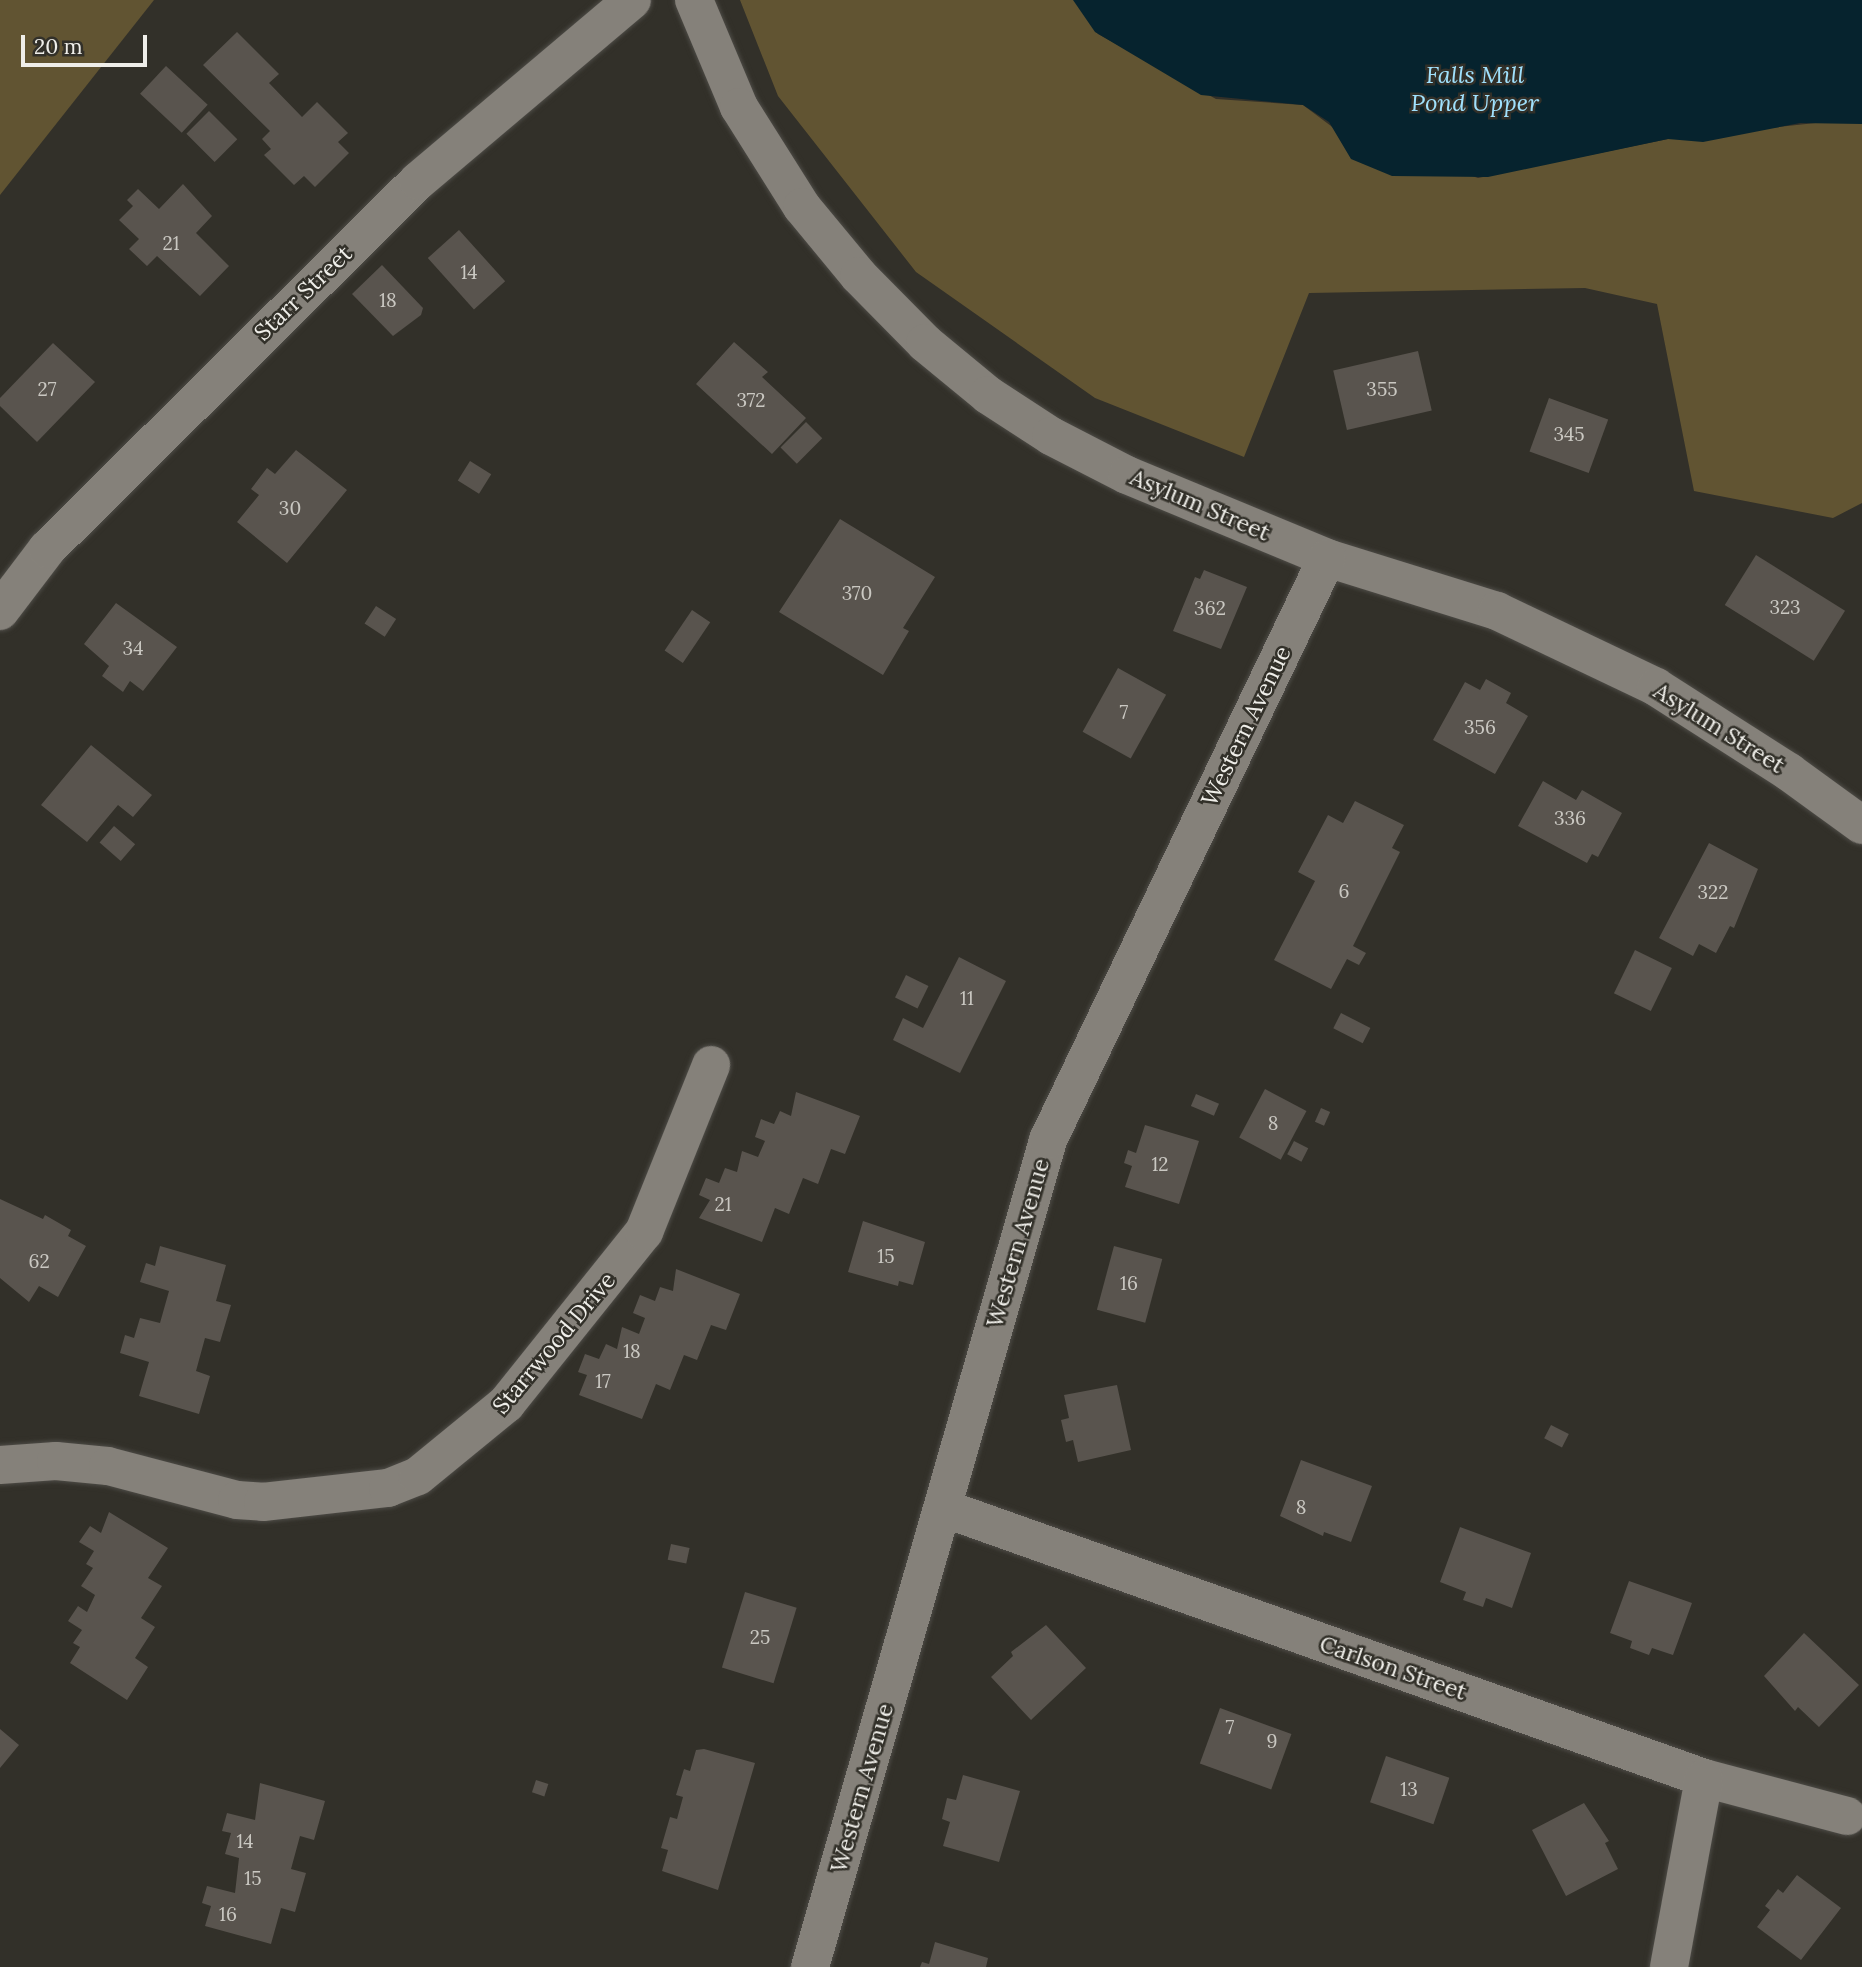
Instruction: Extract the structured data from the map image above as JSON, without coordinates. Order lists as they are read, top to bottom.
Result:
{
  "streets": {
    "street": [
      "Starr Street",
      "Asylum Street",
      "Western Avenue",
      "Starrwood Drive",
      "Carlson Street"
    ]
  },
  "crossings": [
    ["Asylum Street", "Western Avenue"],
    ["Western Avenue", "Carlson Street"]
  ],
  "water": ["Falls Mill Pond Upper"],
  "house_numbers": [
    "21",
    "14",
    "18",
    "27",
    "355",
    "372",
    "345",
    "30",
    "370",
    "323",
    "362",
    "34",
    "7",
    "356",
    "336",
    "6",
    "322",
    "11",
    "8",
    "12",
    "21",
    "15",
    "62",
    "16",
    "18",
    "17",
    "8",
    "25",
    "7",
    "9",
    "13",
    "14",
    "15",
    "16"
  ],
  "scale_bar": "20 m"
}
